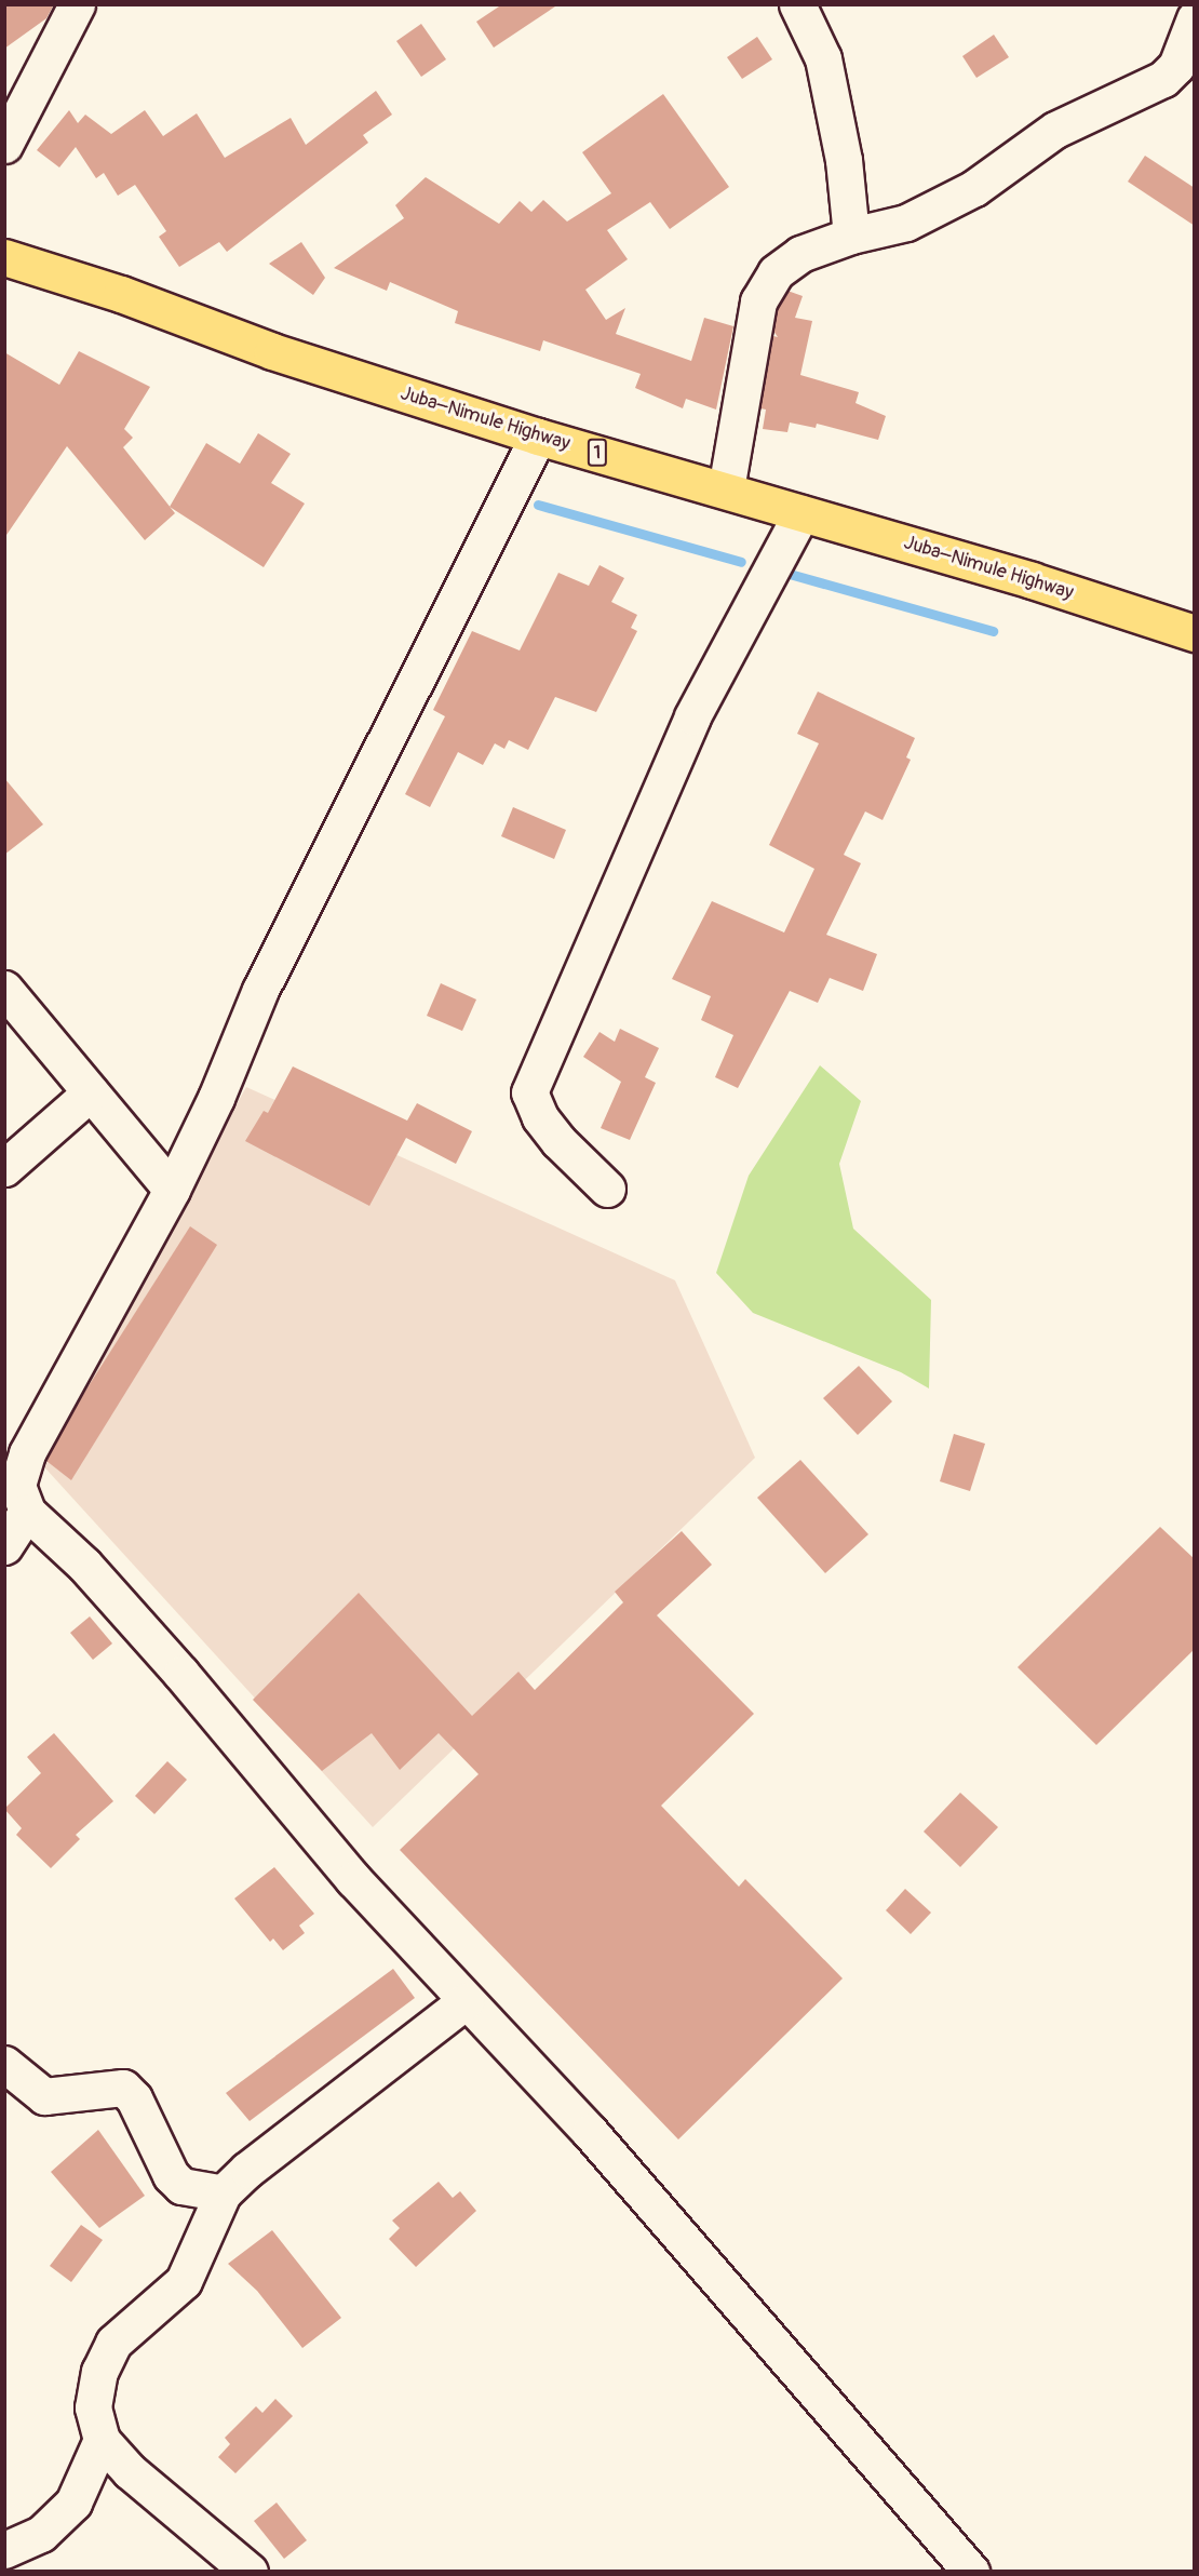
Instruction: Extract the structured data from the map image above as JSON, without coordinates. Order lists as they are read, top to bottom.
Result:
{
  "streets": {
    "main road": ["Juba–Nimule Highway", "1"]
  }
}
